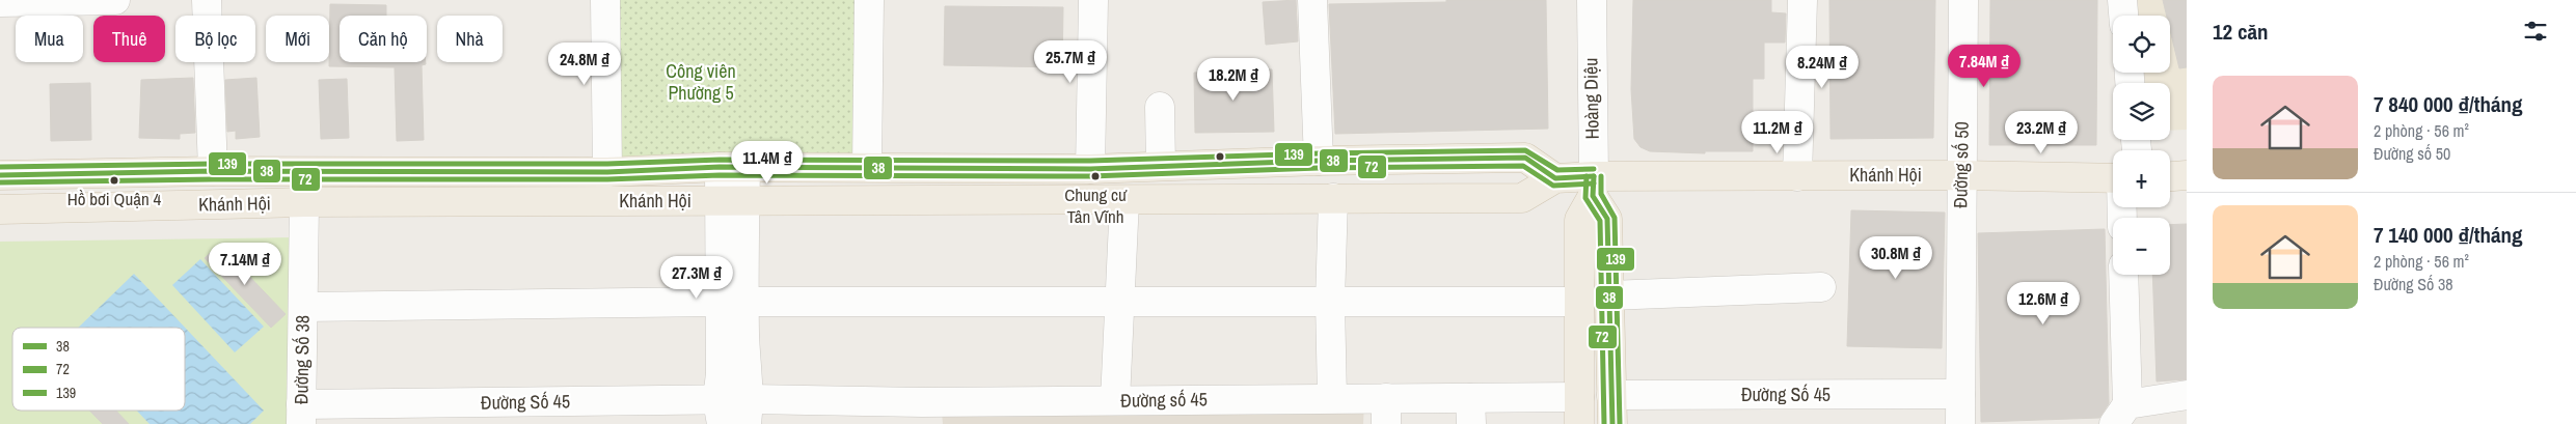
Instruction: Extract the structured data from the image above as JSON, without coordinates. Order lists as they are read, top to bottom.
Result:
{
  "streets": {
    "main road": ["Khánh Hội"],
    "street": [
      "Hoàng Diệu",
      "Đường số 50",
      "Đường Số 38",
      "Đường Số 45",
      "Đường số 45"
    ]
  },
  "crossings": [
    ["Hoàng Diệu", "Khánh Hội"],
    ["Đường số 50", "Khánh Hội"],
    ["Đường số 50", "Đường Số 45"],
    ["Khánh Hội", "Đường Số 38"],
    ["Đường Số 38", "Đường Số 45"],
    ["Đường Số 45", "Đường số 45"]
  ],
  "parks": ["Công viên Phường 5"],
  "places": ["Chung cư Tân Vĩnh", "Hồ bơi Quận 4"],
  "lines": ["transit line 139", "transit line 38", "transit line 72"],
  "legend": ["38", "72", "139"],
  "page": {
    "heading": "12 căn",
    "map_buttons": ["+", "−"],
    "chip": [
      "Mua",
      "Thuê",
      "Bộ lọc",
      "Mới",
      "Căn hộ",
      "Nhà"
    ],
    "price": [
      "25.7M ₫",
      "24.8M ₫",
      "7.84M ₫",
      "8.24M ₫",
      "18.2M ₫",
      "11.2M ₫",
      "23.2M ₫",
      "11.4M ₫",
      "30.8M ₫",
      "7.14M ₫",
      "27.3M ₫",
      "12.6M ₫"
    ],
    "list": [
      {
        "name": "7 840 000 ₫/tháng",
        "note": "2 phòng · 56 m² · Đường số 50"
      },
      {
        "name": "7 140 000 ₫/tháng",
        "note": "2 phòng · 56 m² · Đường Số 38"
      }
    ]
  }
}
